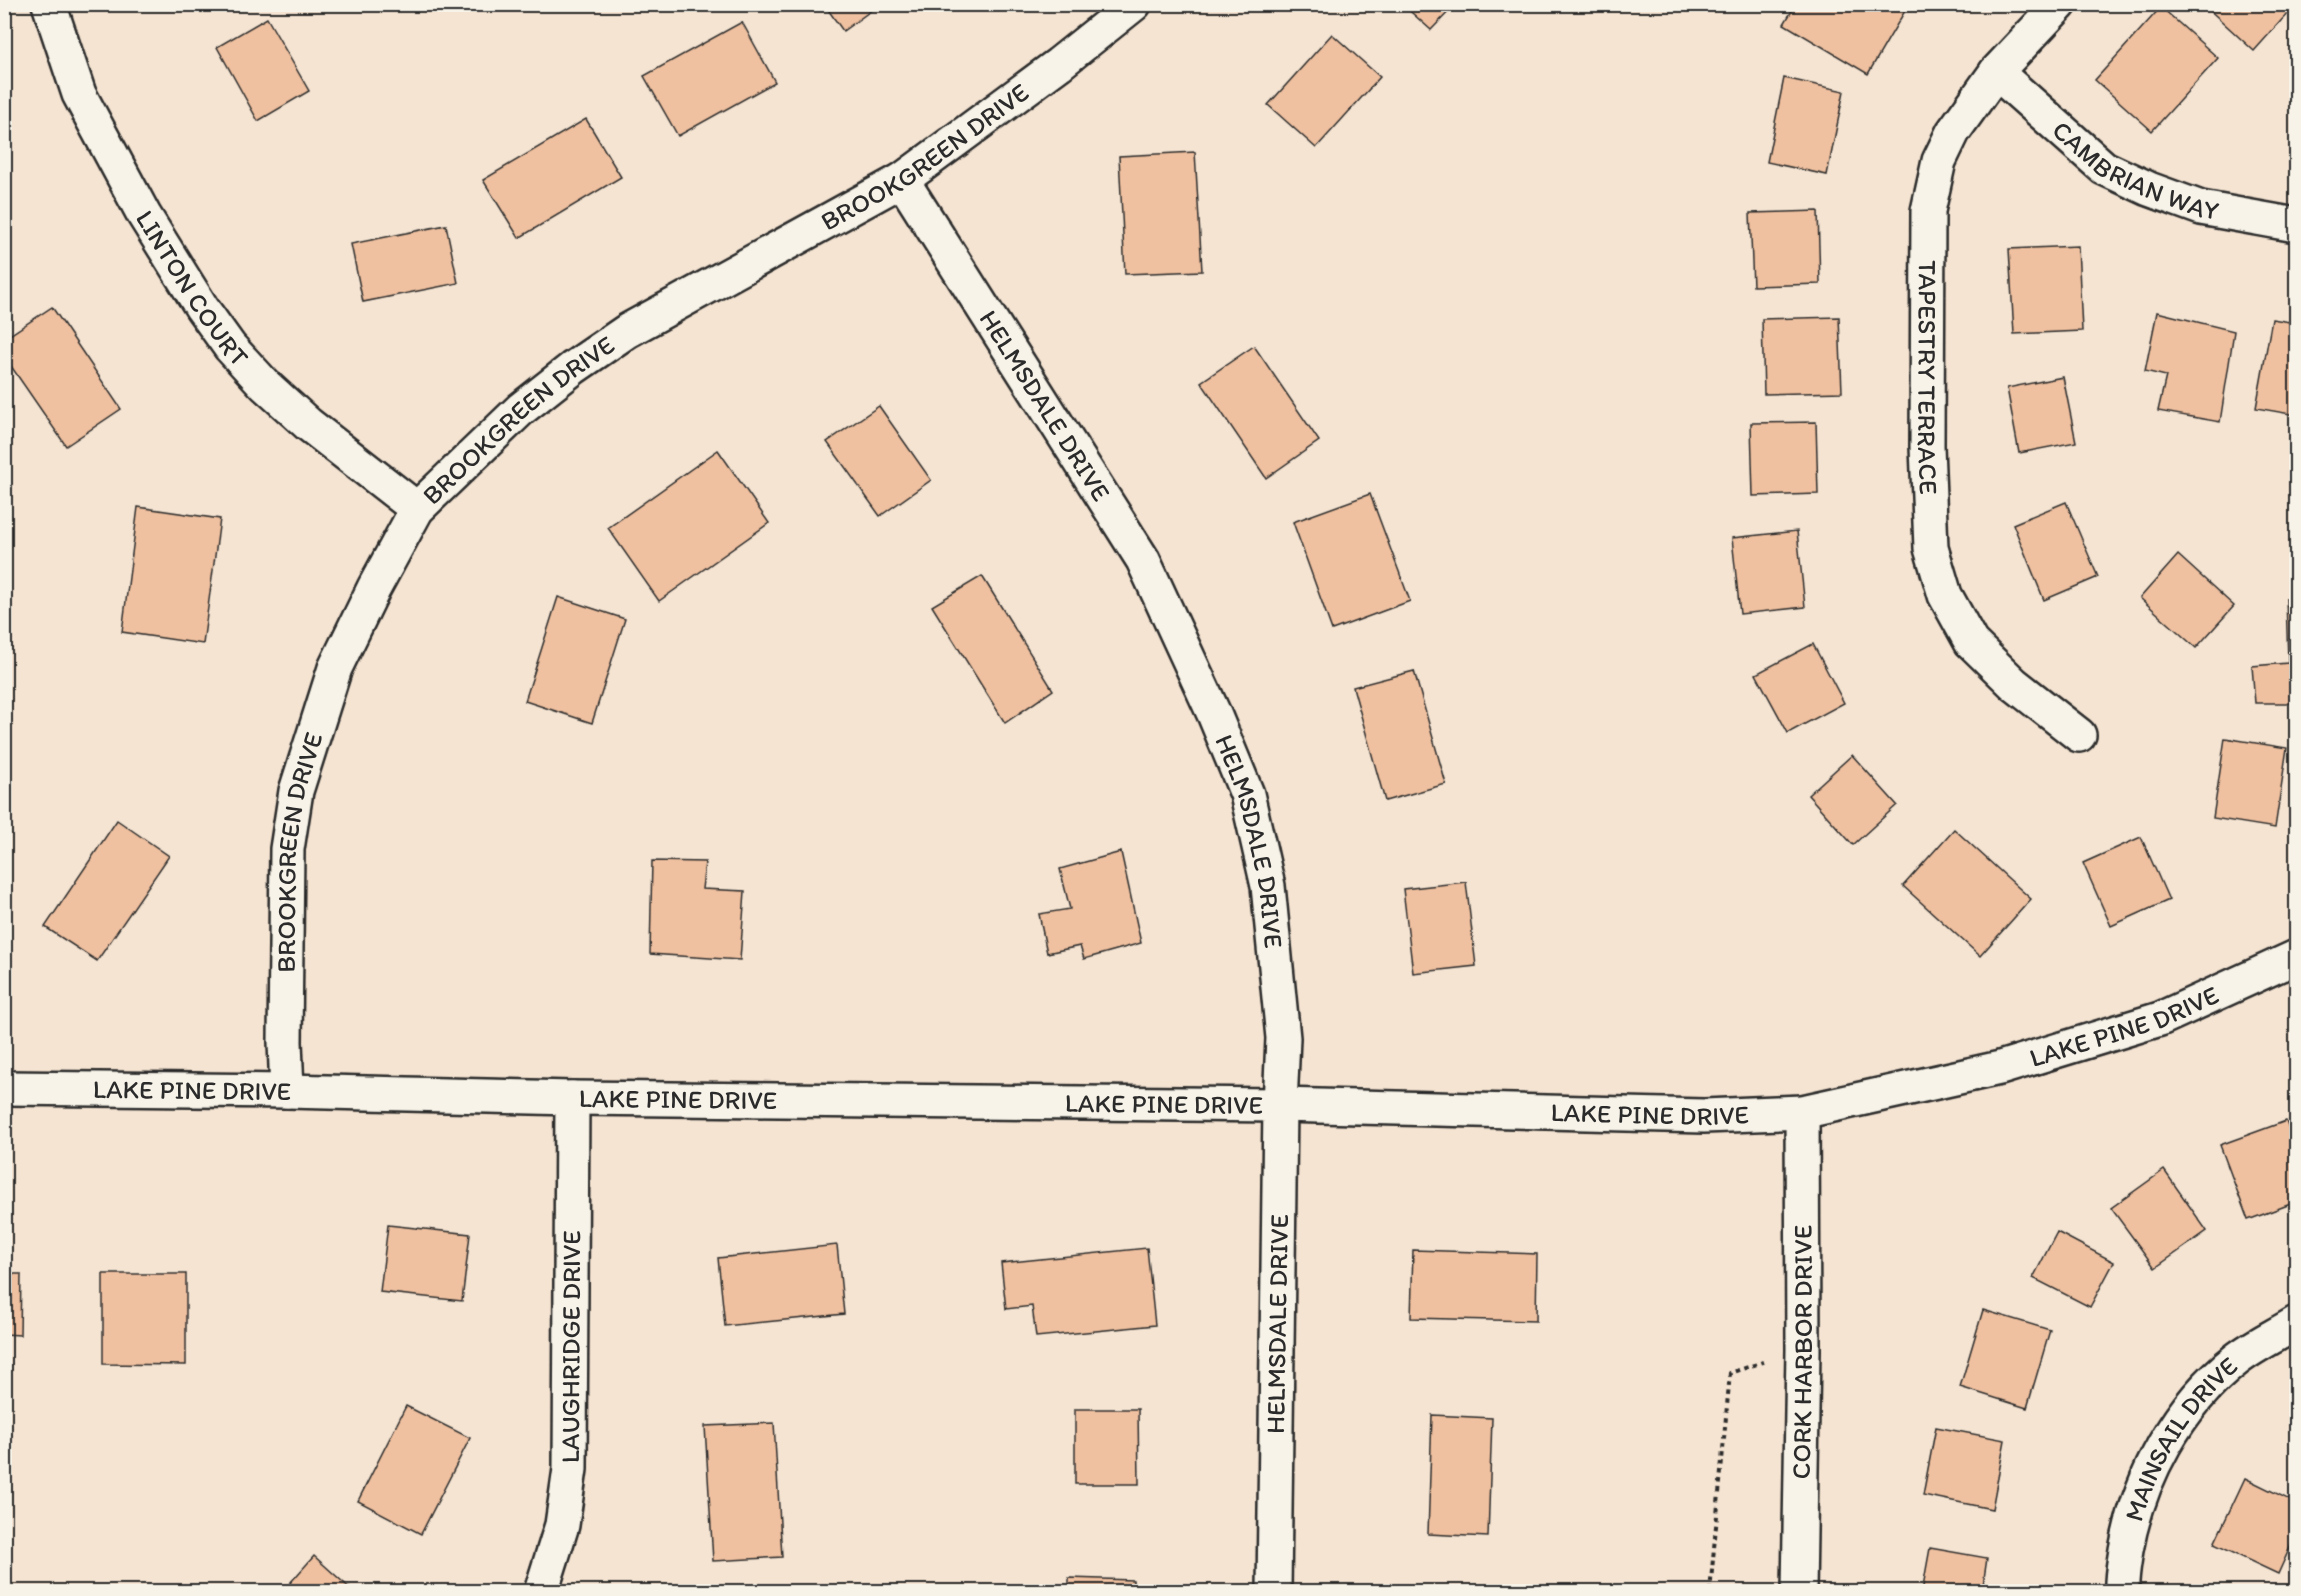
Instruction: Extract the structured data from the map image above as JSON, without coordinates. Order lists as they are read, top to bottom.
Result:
{
  "streets": {
    "street": [
      "BROOKGREEN DRIVE",
      "CAMBRIAN WAY",
      "LINTON COURT",
      "TAPESTRY TERRACE",
      "HELMSDALE DRIVE",
      "LAKE PINE DRIVE",
      "LAUGHRIDGE DRIVE",
      "CORK HARBOR DRIVE",
      "MAINSAIL DRIVE"
    ]
  },
  "crossings": [
    ["BROOKGREEN DRIVE", "LINTON COURT"],
    ["BROOKGREEN DRIVE", "HELMSDALE DRIVE"],
    ["BROOKGREEN DRIVE", "LAKE PINE DRIVE"],
    ["CAMBRIAN WAY", "TAPESTRY TERRACE"],
    ["HELMSDALE DRIVE", "LAKE PINE DRIVE"],
    ["LAKE PINE DRIVE", "LAUGHRIDGE DRIVE"],
    ["LAKE PINE DRIVE", "CORK HARBOR DRIVE"]
  ]
}
